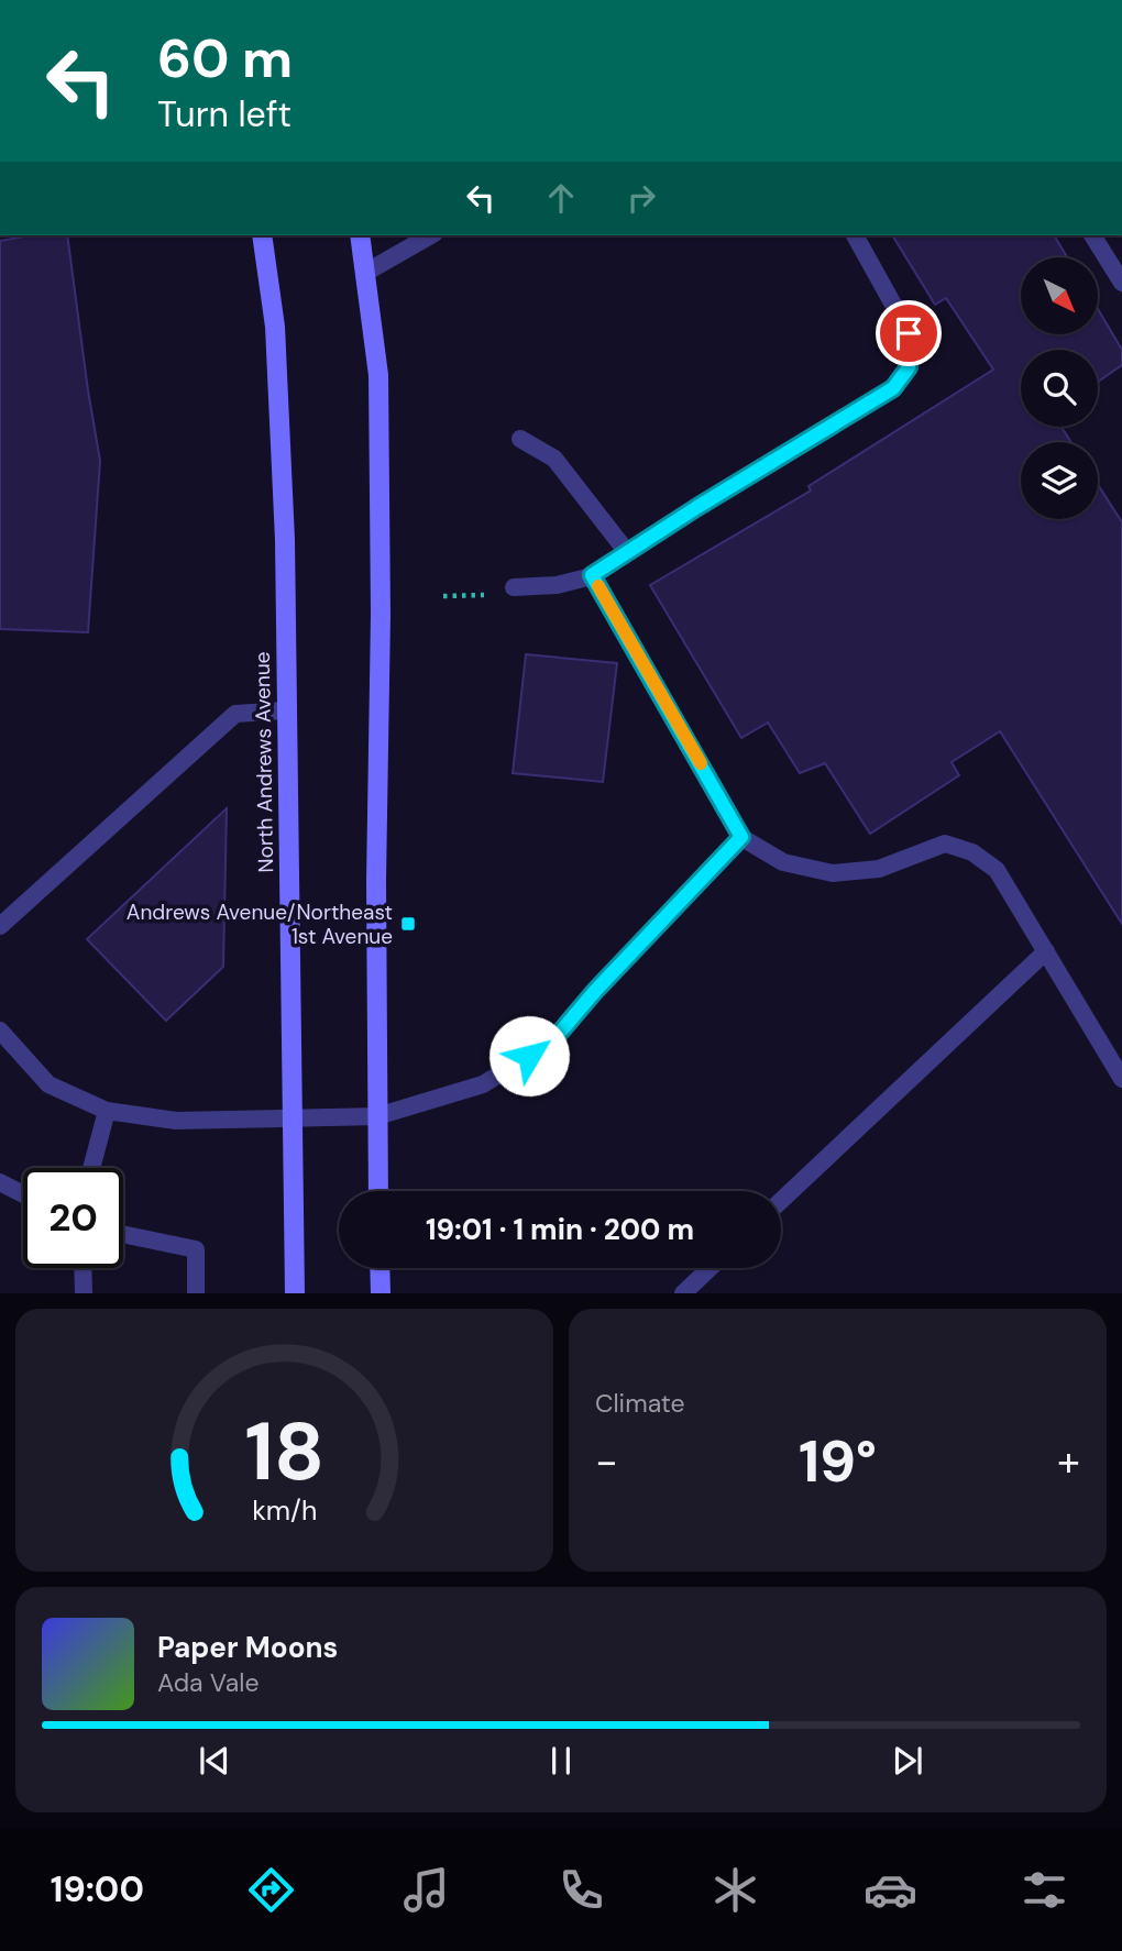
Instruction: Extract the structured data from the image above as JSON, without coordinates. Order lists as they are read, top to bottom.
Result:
{
  "streets": {
    "main road": ["North Andrews Avenue"]
  },
  "places": {
    "transit": ["Andrews Avenue/Northeast 1st Avenue"]
  },
  "north": "bottom right",
  "page": {
    "turn": ["60 m", "Turn left"],
    "limit": "20",
    "trip": "19:01 · 1 min · 200 m",
    "tile": "Climate",
    "heat": ["−", "19°", "+"],
    "song": ["Paper Moons", "Ada Vale"],
    "tabs": "19:00",
    "gauge": ["18", "km/h"]
  }
}
